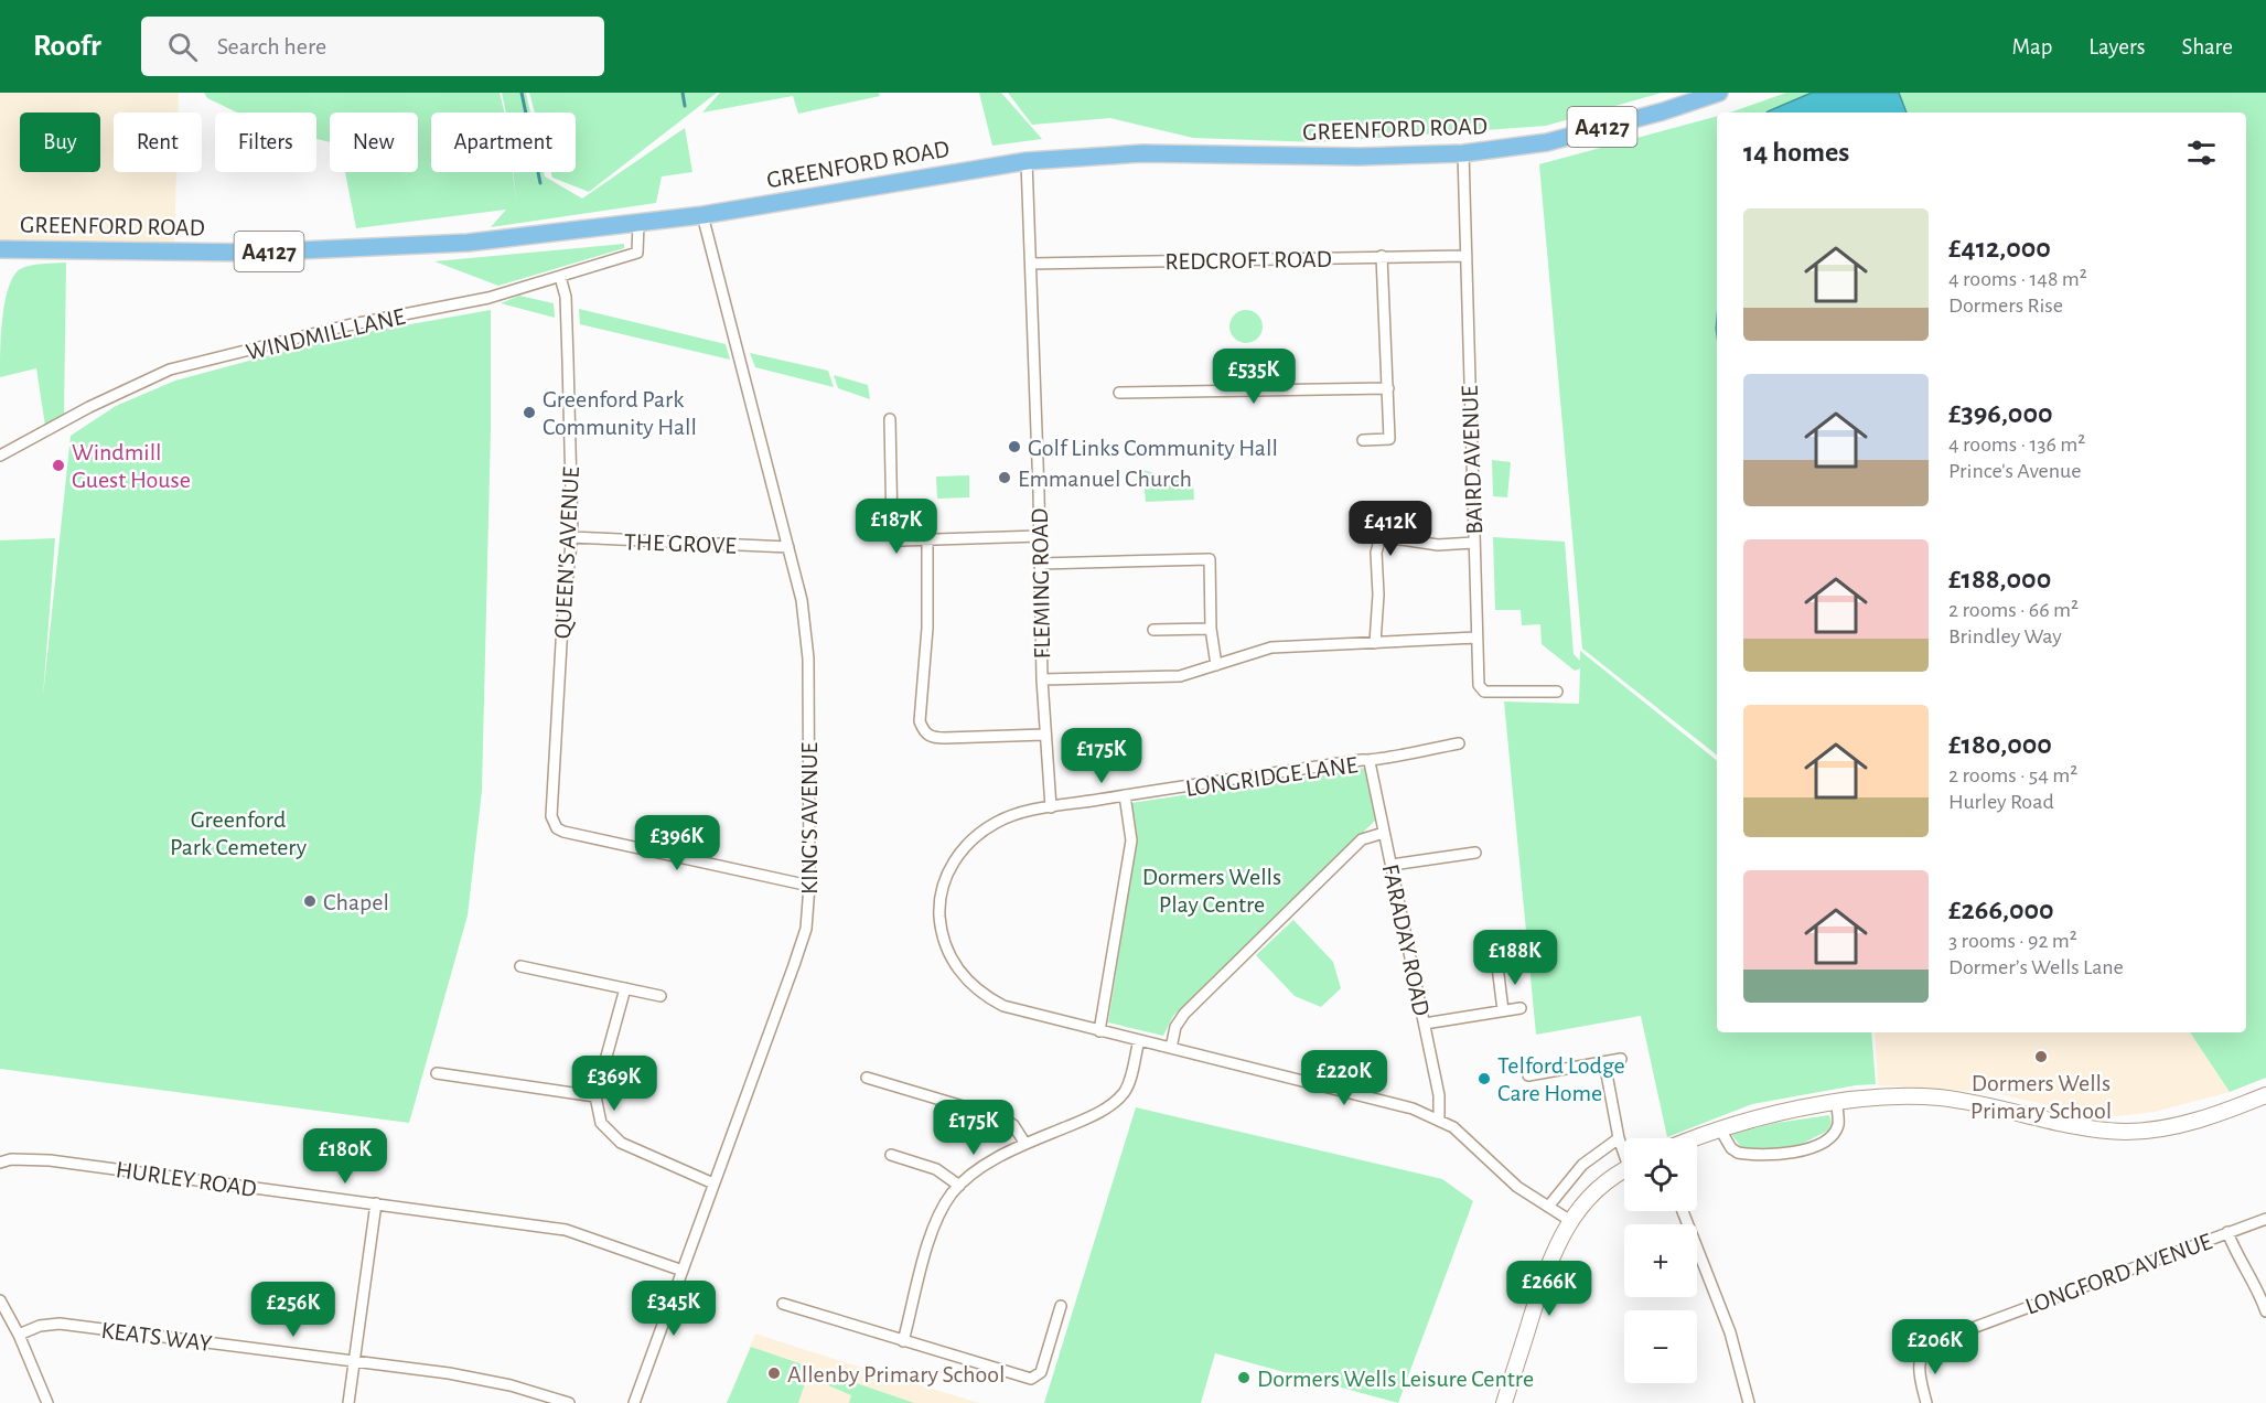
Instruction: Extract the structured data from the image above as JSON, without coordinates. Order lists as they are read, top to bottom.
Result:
{
  "streets": {
    "main road": ["A4127", "GREENFORD ROAD"],
    "street": [
      "REDCROFT ROAD",
      "WINDMILL LANE",
      "BAIRD AVENUE",
      "THE GROVE",
      "QUEEN'S AVENUE",
      "FLEMING ROAD",
      "LONGRIDGE LANE",
      "KING'S AVENUE",
      "FARADAY ROAD",
      "HURLEY ROAD",
      "LONGFORD AVENUE",
      "KEATS WAY"
    ]
  },
  "crossings": [
    ["GREENFORD ROAD", "WINDMILL LANE"],
    ["GREENFORD ROAD", "BAIRD AVENUE"],
    ["GREENFORD ROAD", "FLEMING ROAD"],
    ["GREENFORD ROAD", "KING'S AVENUE"],
    ["REDCROFT ROAD", "BAIRD AVENUE"],
    ["REDCROFT ROAD", "FLEMING ROAD"],
    ["WINDMILL LANE", "QUEEN'S AVENUE"],
    ["THE GROVE", "QUEEN'S AVENUE"],
    ["THE GROVE", "KING'S AVENUE"],
    ["QUEEN'S AVENUE", "KING'S AVENUE"],
    ["FLEMING ROAD", "LONGRIDGE LANE"],
    ["LONGRIDGE LANE", "FARADAY ROAD"],
    ["KING'S AVENUE", "HURLEY ROAD"]
  ],
  "parks": ["Greenford Park Cemetery", "Dormers Wells Play Centre"],
  "places": [
    "Greenford Park Community Hall",
    "Golf Links Community Hall",
    "Windmill Guest House",
    "Emmanuel Church",
    "Chapel",
    "Dormers Wells Primary School",
    "Telford Lodge Care Home",
    "Allenby Primary School",
    "Dormers Wells Leisure Centre"
  ],
  "page": {
    "header": "Roofr",
    "search": "Search here",
    "nav": ["Map", "Layers", "Share"],
    "chip": [
      "Buy",
      "Rent",
      "Filters",
      "New",
      "Apartment"
    ],
    "heading": "14 homes",
    "list": [
      {
        "name": "£412,000",
        "note": "4 rooms · 148 m² · Dormers Rise"
      },
      {
        "name": "£396,000",
        "note": "4 rooms · 136 m² · Prince's Avenue"
      },
      {
        "name": "£188,000",
        "note": "2 rooms · 66 m² · Brindley Way"
      },
      {
        "name": "£180,000",
        "note": "2 rooms · 54 m² · Hurley Road"
      },
      {
        "name": "£266,000",
        "note": "3 rooms · 92 m² · Dormer’s Wells Lane"
      }
    ],
    "price": [
      "£535K",
      "£187K",
      "£412K",
      "£175K",
      "£396K",
      "£188K",
      "£220K",
      "£369K",
      "£175K",
      "£180K",
      "£266K",
      "£345K",
      "£256K",
      "£206K"
    ],
    "map_buttons": ["+", "−"]
  }
}
